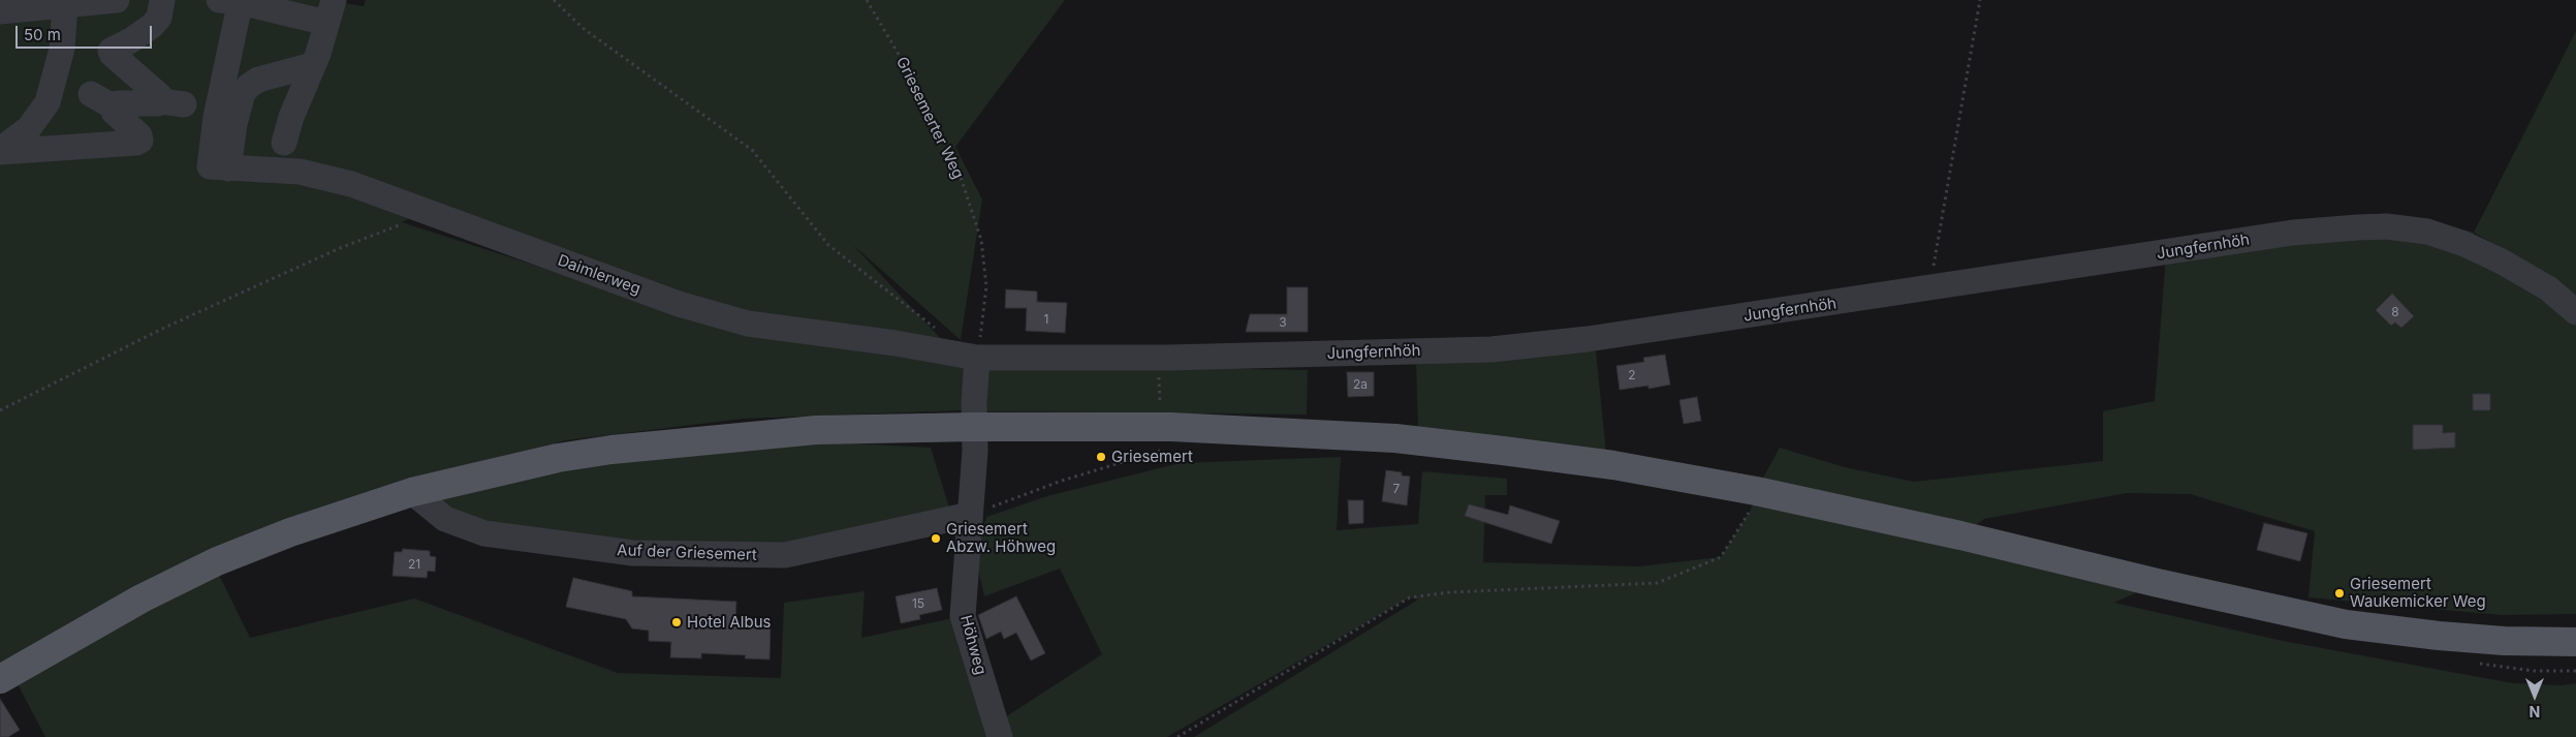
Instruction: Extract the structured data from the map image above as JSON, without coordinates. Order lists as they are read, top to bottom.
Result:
{
  "streets": {
    "street": [
      "Jungfernhöh",
      "Daimlerweg",
      "Auf der Griesemert",
      "Höhweg"
    ],
    "path": ["Griesemerter Weg"]
  },
  "crossings": [
    ["Griesemerter Weg", "Jungfernhöh"],
    ["Griesemerter Weg", "Daimlerweg"],
    ["Jungfernhöh", "Daimlerweg"],
    ["Auf der Griesemert", "Höhweg"]
  ],
  "places": [
    "Griesemert",
    "Griesemert Abzw. Höhweg",
    "Griesemert Waukemicker Weg",
    "Hotel Albus"
  ],
  "house_numbers": [
    "8",
    "1",
    "3",
    "2",
    "2a",
    "7",
    "21",
    "15"
  ],
  "scale_bar": "50 m",
  "north": "bottom"
}
